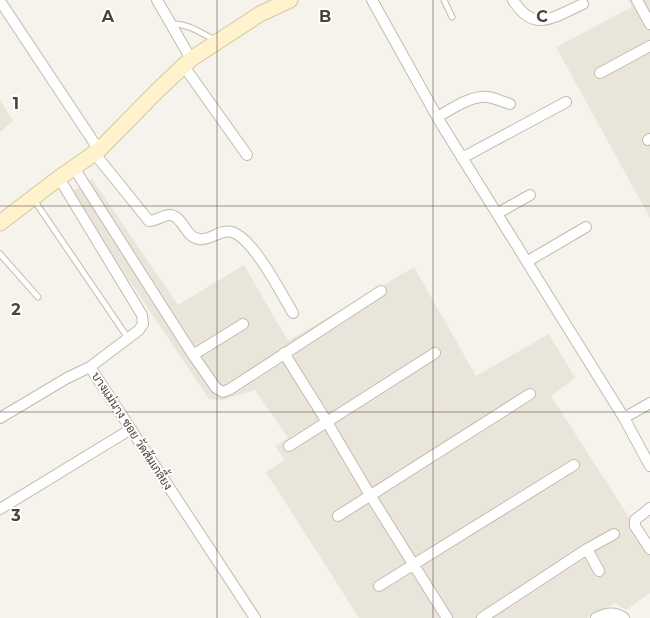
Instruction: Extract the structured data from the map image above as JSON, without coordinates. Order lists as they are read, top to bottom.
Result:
{
  "streets": {
    "street": ["บางแม่นาง ซอย วัดส้มเกลี้ยง"]
  },
  "grid": {
    "columns": ["A", "B", "C"],
    "rows": ["1", "2", "3"]
  }
}
